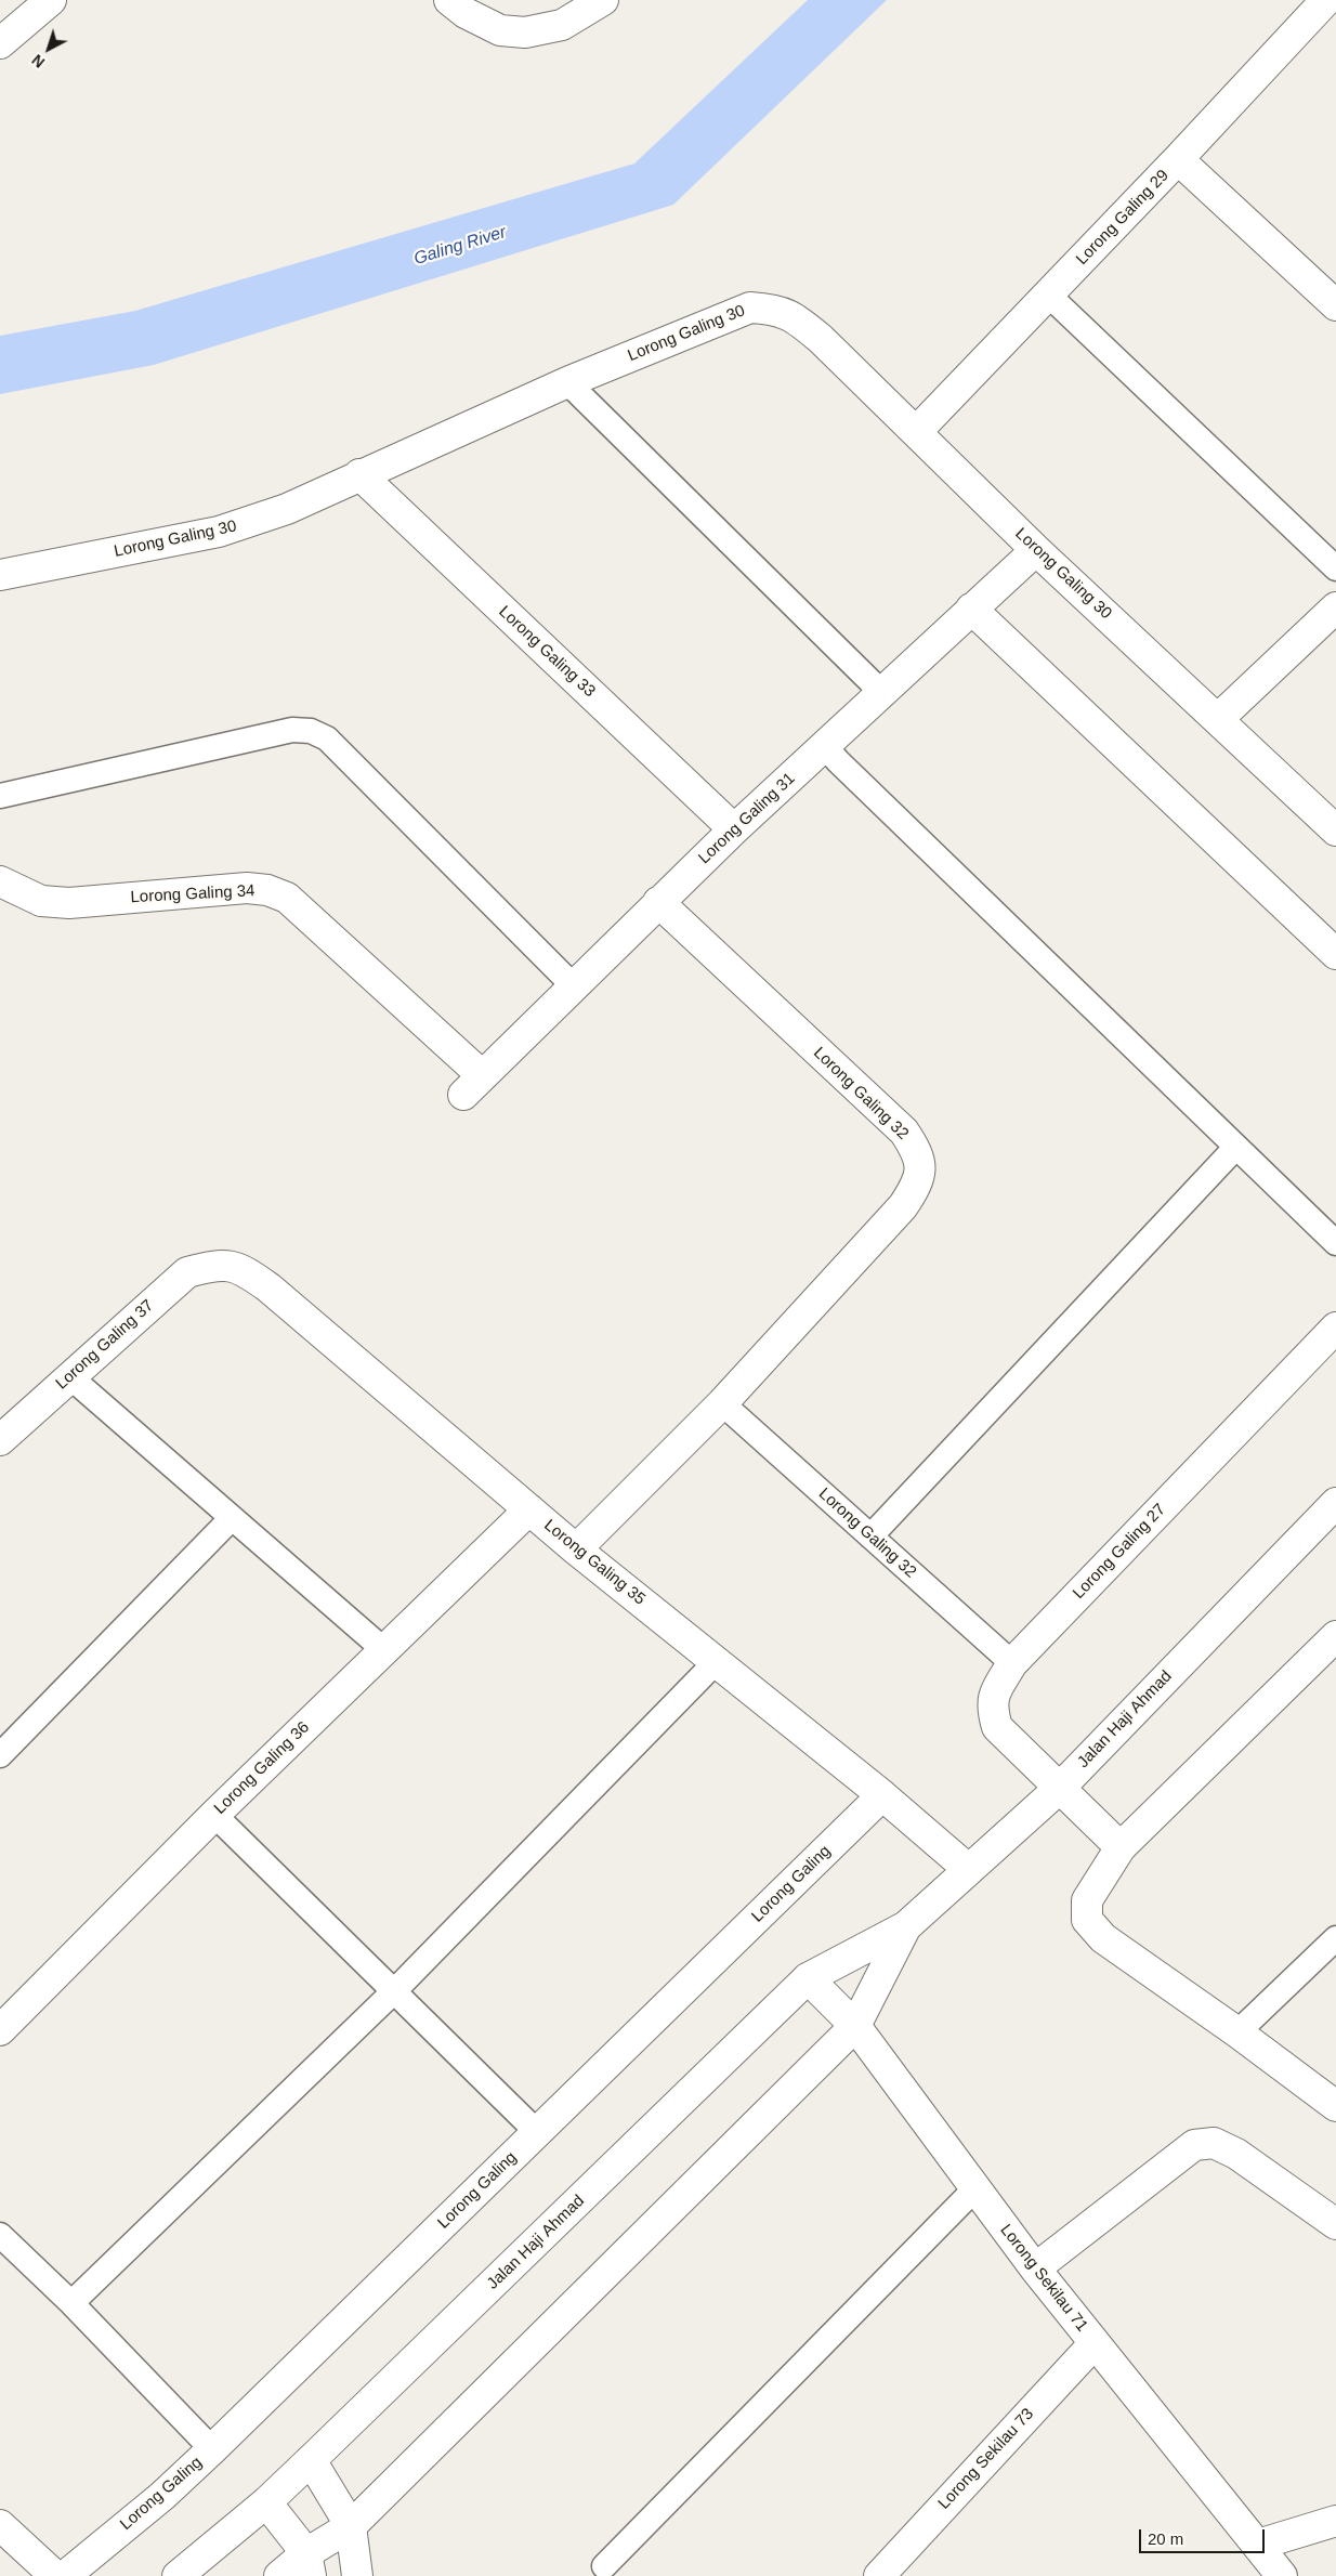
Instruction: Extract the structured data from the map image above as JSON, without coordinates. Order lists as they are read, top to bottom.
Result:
{
  "streets": {
    "street": [
      "Lorong Galing 29",
      "Lorong Galing 30",
      "Lorong Galing 33",
      "Lorong Galing 31",
      "Lorong Galing 34",
      "Lorong Galing 32",
      "Lorong Galing 37",
      "Lorong Galing 27",
      "Lorong Galing 35",
      "Jalan Haji Ahmad",
      "Lorong Galing 36",
      "Lorong Galing",
      "Lorong Sekilau 71",
      "Lorong Sekilau 73"
    ]
  },
  "crossings": [
    ["Lorong Galing 29", "Lorong Galing 30"],
    ["Lorong Galing 30", "Lorong Galing 33"],
    ["Lorong Galing 30", "Lorong Galing 31"],
    ["Lorong Galing 33", "Lorong Galing 31"],
    ["Lorong Galing 31", "Lorong Galing 34"],
    ["Lorong Galing 31", "Lorong Galing 32"],
    ["Lorong Galing 32", "Lorong Galing 27"],
    ["Lorong Galing 32", "Lorong Galing 35"],
    ["Lorong Galing 37", "Lorong Galing 35"],
    ["Lorong Galing 27", "Jalan Haji Ahmad"],
    ["Lorong Galing 35", "Jalan Haji Ahmad"],
    ["Lorong Galing 35", "Lorong Galing 36"],
    ["Lorong Galing 35", "Lorong Galing"],
    ["Jalan Haji Ahmad", "Lorong Sekilau 71"],
    ["Lorong Sekilau 71", "Lorong Sekilau 73"]
  ],
  "water": ["Galing River"],
  "scale_bar": "20 m",
  "north": "bottom left"
}
